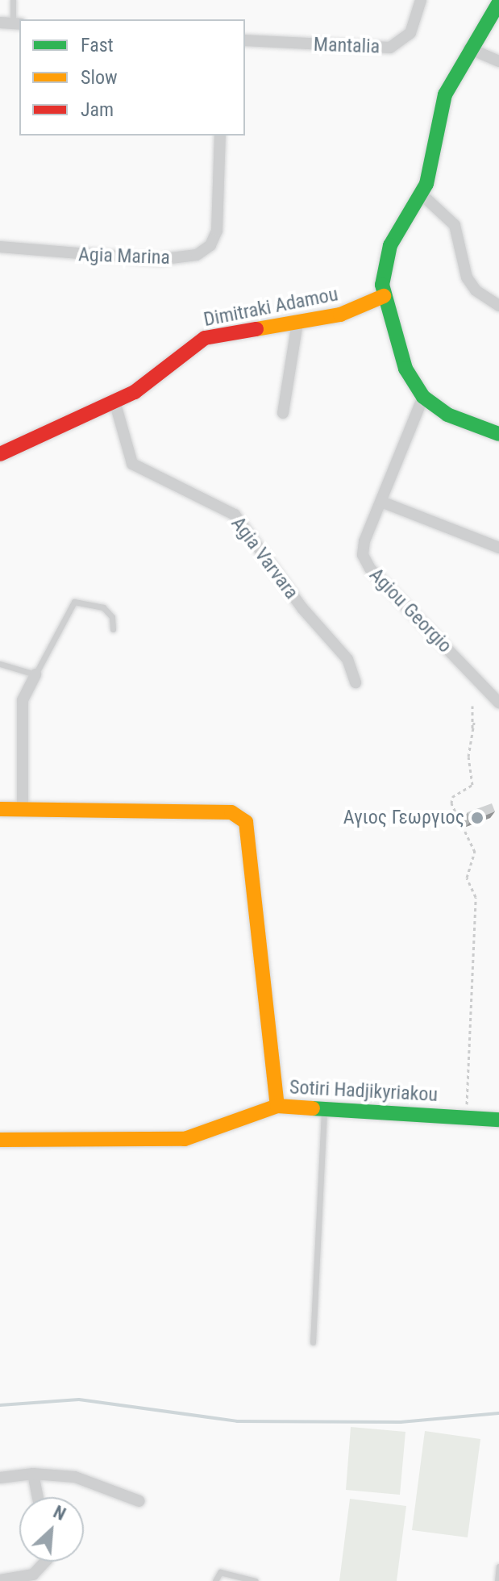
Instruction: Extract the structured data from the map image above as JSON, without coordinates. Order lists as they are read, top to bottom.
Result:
{
  "streets": {
    "street": [
      "Mantalia",
      "Agia Marina",
      "Dimitraki Adamou",
      "Agia Varvara",
      "Agiou Georgio",
      "Sotiri Hadjikyriakou"
    ]
  },
  "crossings": [
    ["Dimitraki Adamou", "Agia Varvara"]
  ],
  "places": ["Αγιος Γεωργιος"],
  "legend": ["Fast", "Slow", "Jam"],
  "north": "top right"
}
